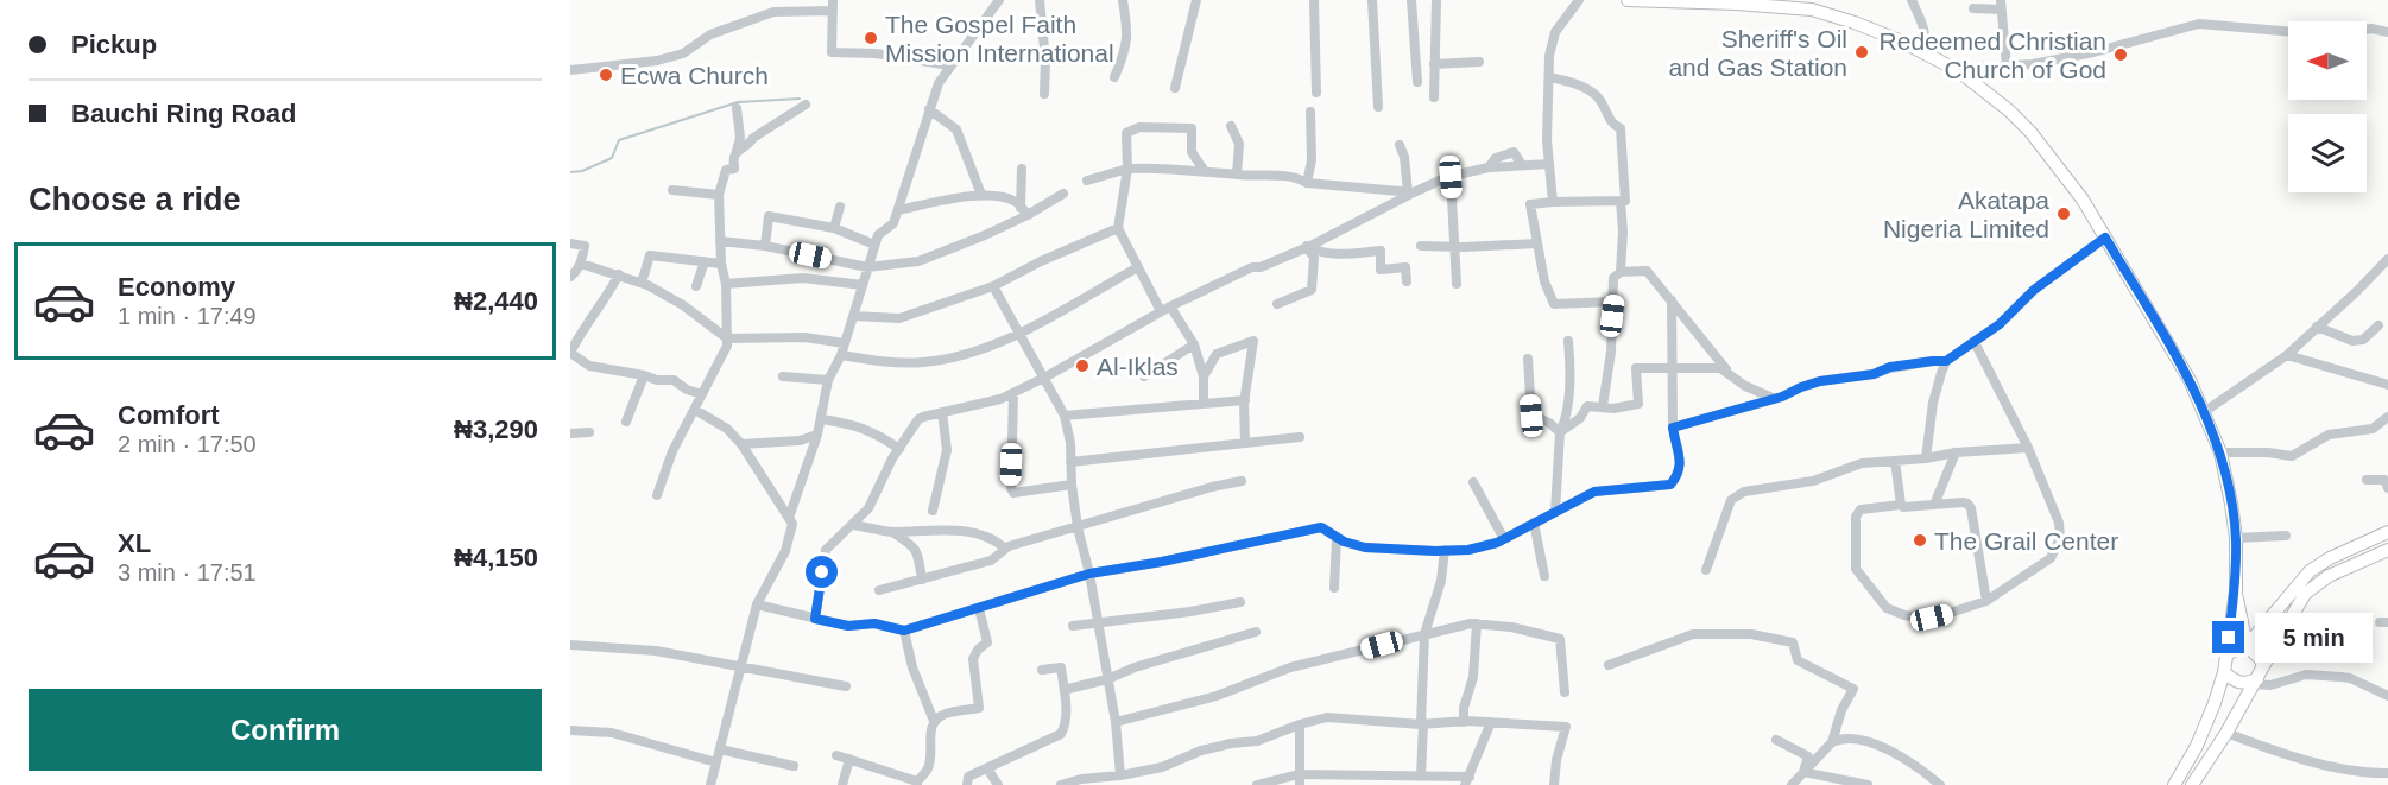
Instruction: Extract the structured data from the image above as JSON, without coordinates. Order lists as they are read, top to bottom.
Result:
{
  "places": [
    "The Gospel Faith Mission International",
    "Sheriff's Oil and Gas Station",
    "Redeemed Christian Church of God",
    "Ecwa Church",
    "Akatapa Nigeria Limited",
    "Al-Iklas",
    "The Grail Center"
  ],
  "north": "left",
  "page": {
    "banner": ["Pickup", "Bauchi Ring Road"],
    "heading": "Choose a ride",
    "list": [
      {
        "name": "Economy",
        "note": "1 min · 17:49",
        "value": "₦2,440"
      },
      {
        "name": "Comfort",
        "note": "2 min · 17:50",
        "value": "₦3,290"
      },
      {
        "name": "XL",
        "note": "3 min · 17:51",
        "value": "₦4,150"
      }
    ],
    "bubble": "5 min",
    "buttons": "Confirm"
  }
}
